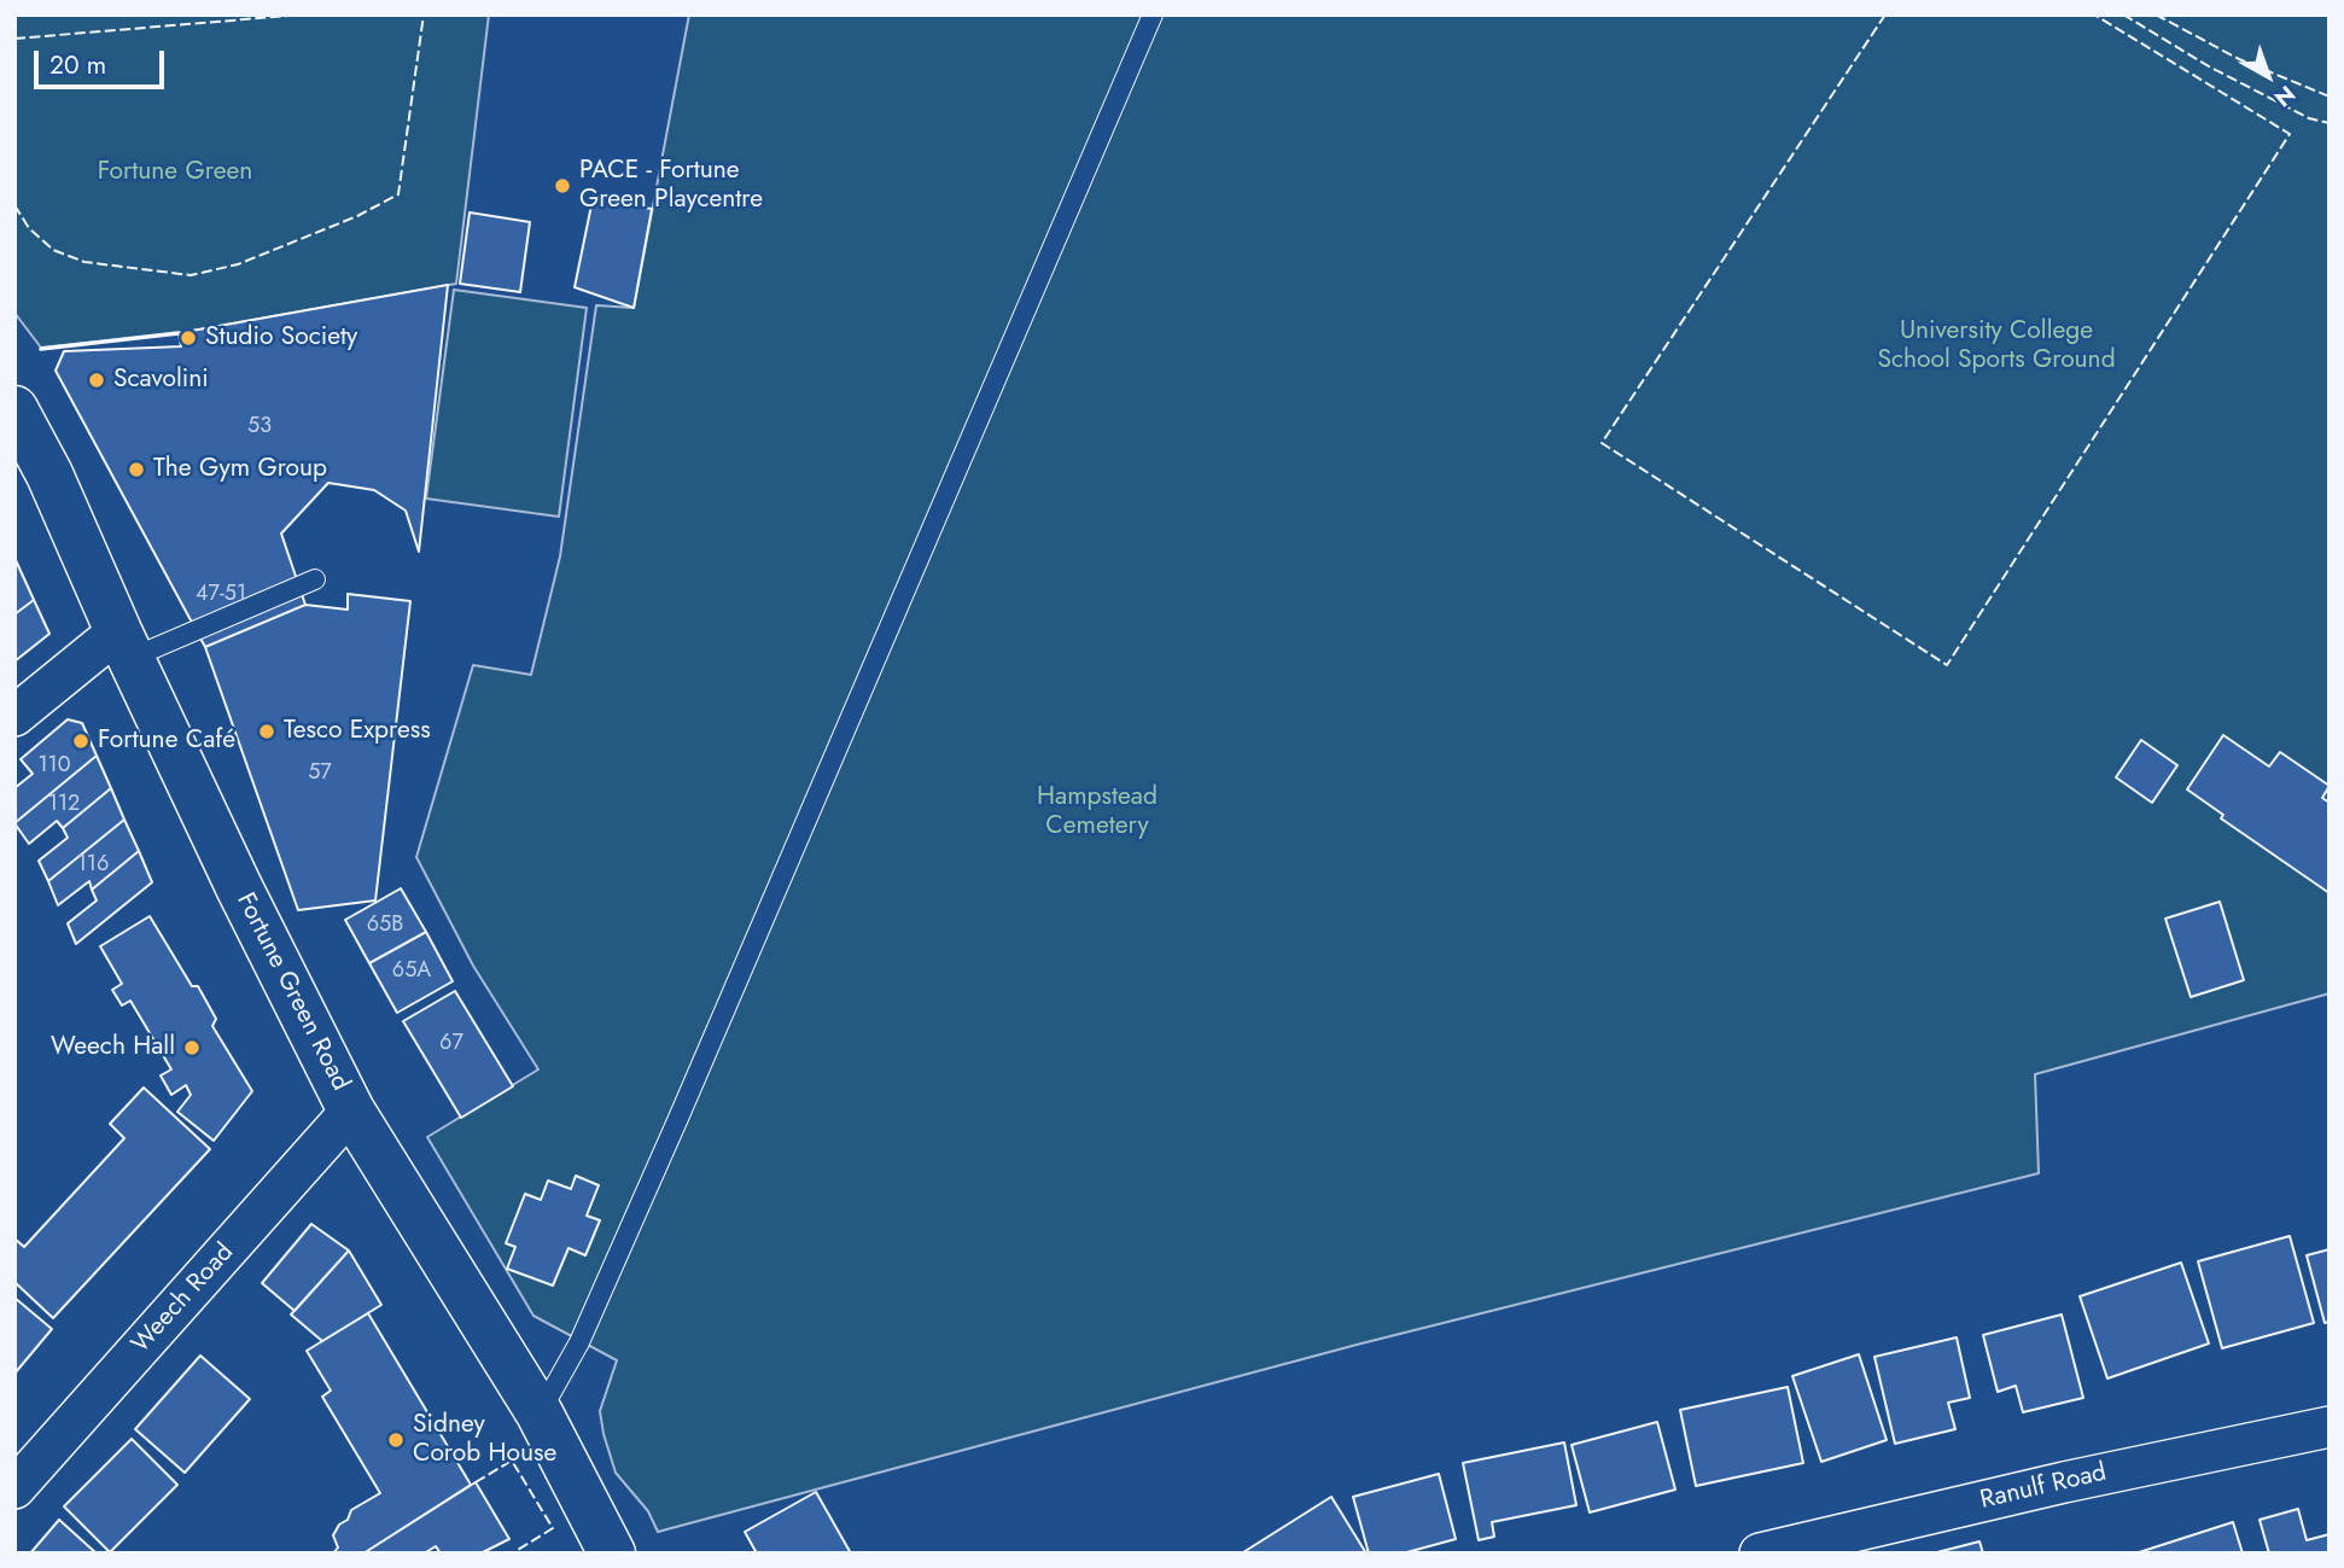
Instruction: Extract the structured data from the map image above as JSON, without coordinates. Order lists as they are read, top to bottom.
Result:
{
  "streets": {
    "main road": ["Fortune Green Road"],
    "street": ["Weech Road", "Ranulf Road"]
  },
  "crossings": [
    ["Fortune Green Road", "Weech Road"]
  ],
  "parks": ["Fortune Green", "University College School Sports Ground", "Hampstead Cemetery"],
  "places": [
    "PACE - Fortune Green Playcentre",
    "Studio Society",
    "Scavolini",
    "The Gym Group",
    "Tesco Express",
    "Fortune Café",
    "Weech Hall",
    "Sidney Corob House"
  ],
  "house_numbers": [
    "53",
    "47-51",
    "110",
    "57",
    "112",
    "116",
    "65B",
    "65A",
    "67"
  ],
  "scale_bar": "20 m",
  "north": "bottom right"
}
